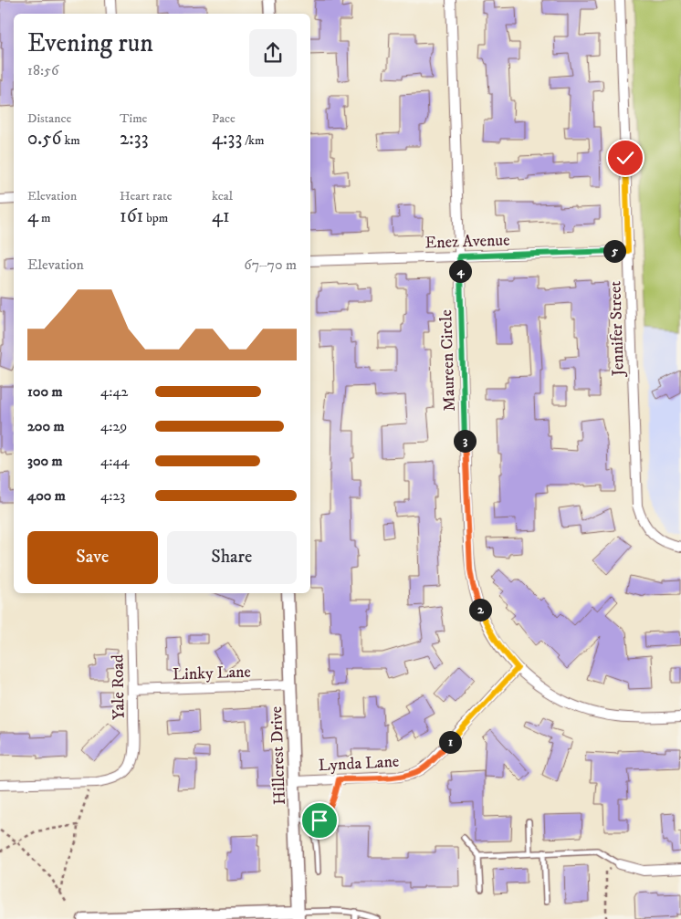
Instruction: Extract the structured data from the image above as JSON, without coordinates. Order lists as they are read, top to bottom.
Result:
{
  "streets": {
    "street": [
      "Enez Avenue",
      "Jennifer Street",
      "Maureen Circle",
      "Linky Lane",
      "Yale Road",
      "Hillcrest Drive",
      "Lynda Lane"
    ]
  },
  "crossings": [
    ["Enez Avenue", "Jennifer Street"],
    ["Enez Avenue", "Maureen Circle"],
    ["Maureen Circle", "Lynda Lane"],
    ["Linky Lane", "Yale Road"],
    ["Linky Lane", "Hillcrest Drive"],
    ["Hillcrest Drive", "Lynda Lane"]
  ],
  "page": {
    "heading": ["Evening run", "18:56"],
    "stats": [
      ["Distance", "0.56 km"],
      ["Time", "2:33"],
      ["Pace", "4:33 /km"],
      ["Elevation", "4 m"],
      ["Heart rate", "161 bpm"],
      ["kcal", "41"]
    ],
    "pins": [
      "5",
      "4",
      "3",
      "2",
      "1"
    ],
    "chart": ["Elevation", "67–70 m"],
    "list": [
      {
        "name": "100 m",
        "note": "4:42"
      },
      {
        "name": "200 m",
        "note": "4:29"
      },
      {
        "name": "300 m",
        "note": "4:44"
      },
      {
        "name": "400 m",
        "note": "4:23"
      }
    ],
    "buttons": ["Save", "Share"]
  }
}
